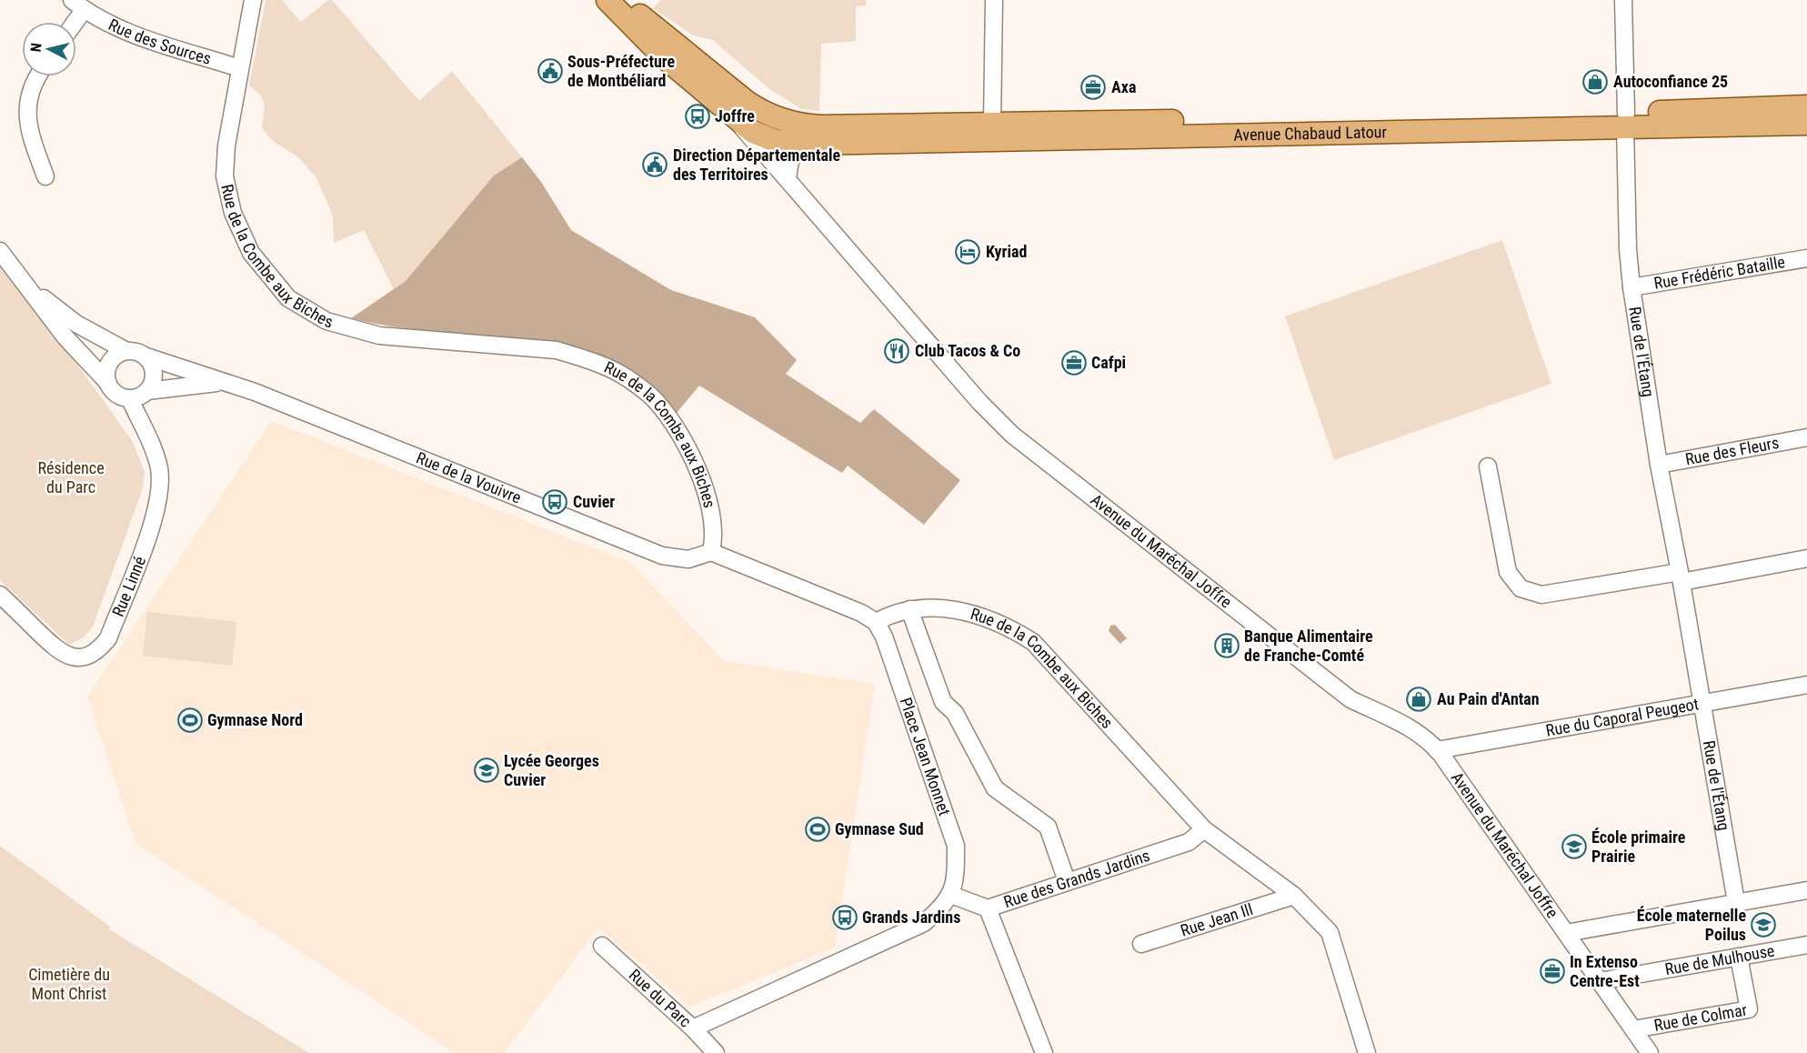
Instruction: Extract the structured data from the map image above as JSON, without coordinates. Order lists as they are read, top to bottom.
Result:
{
  "streets": {
    "main road": ["Avenue Chabaud Latour", "Avenue du Maréchal Joffre"],
    "street": [
      "Rue des Sources",
      "Rue de la Combe aux Biches",
      "Rue Frédéric Bataille",
      "Rue de l'Étang",
      "Rue des Fleurs",
      "Rue de la Vouivre",
      "Rue Linné",
      "Rue du Caporal Peugeot",
      "Place Jean Monnet",
      "Rue des Grands Jardins",
      "Rue Jean Ill",
      "Rue de Mulhouse",
      "Rue du Parc",
      "Rue de Colmar"
    ]
  },
  "crossings": [
    ["Rue des Sources", "Rue de la Combe aux Biches"],
    ["Avenue Chabaud Latour", "Rue de l'Étang"],
    ["Avenue Chabaud Latour", "Avenue du Maréchal Joffre"],
    ["Rue de la Combe aux Biches", "Rue de la Vouivre"],
    ["Rue de la Combe aux Biches", "Place Jean Monnet"],
    ["Rue de la Combe aux Biches", "Rue des Grands Jardins"],
    ["Rue Frédéric Bataille", "Rue de l'Étang"],
    ["Rue de l'Étang", "Rue des Fleurs"],
    ["Rue de l'Étang", "Rue du Caporal Peugeot"],
    ["Rue de la Vouivre", "Rue Linné"],
    ["Avenue du Maréchal Joffre", "Rue du Caporal Peugeot"],
    ["Avenue du Maréchal Joffre", "Rue de Mulhouse"],
    ["Avenue du Maréchal Joffre", "Rue de Colmar"],
    ["Place Jean Monnet", "Rue des Grands Jardins"],
    ["Rue de Mulhouse", "Rue de Colmar"]
  ],
  "parks": ["Résidence du Parc", "Cimetière du Mont Christ"],
  "places": {
    "public building": ["Sous-Préfecture de Montbéliard", "Direction Départementale des Territoires"],
    "shop": ["Autoconfiance 25", "Au Pain d'Antan"],
    "office": ["Axa", "Cafpi", "In Extenso Centre-Est"],
    "bus stop": ["Joffre", "Cuvier", "Grands Jardins"],
    "hotel": ["Kyriad"],
    "restaurant": ["Club Tacos & Co"],
    "building": ["Banque Alimentaire de Franche-Comté"],
    "sports": ["Gymnase Nord", "Gymnase Sud"],
    "school or university": ["Lycée Georges Cuvier", "École primaire Prairie", "École maternelle Poilus"]
  },
  "north": "left"
}
